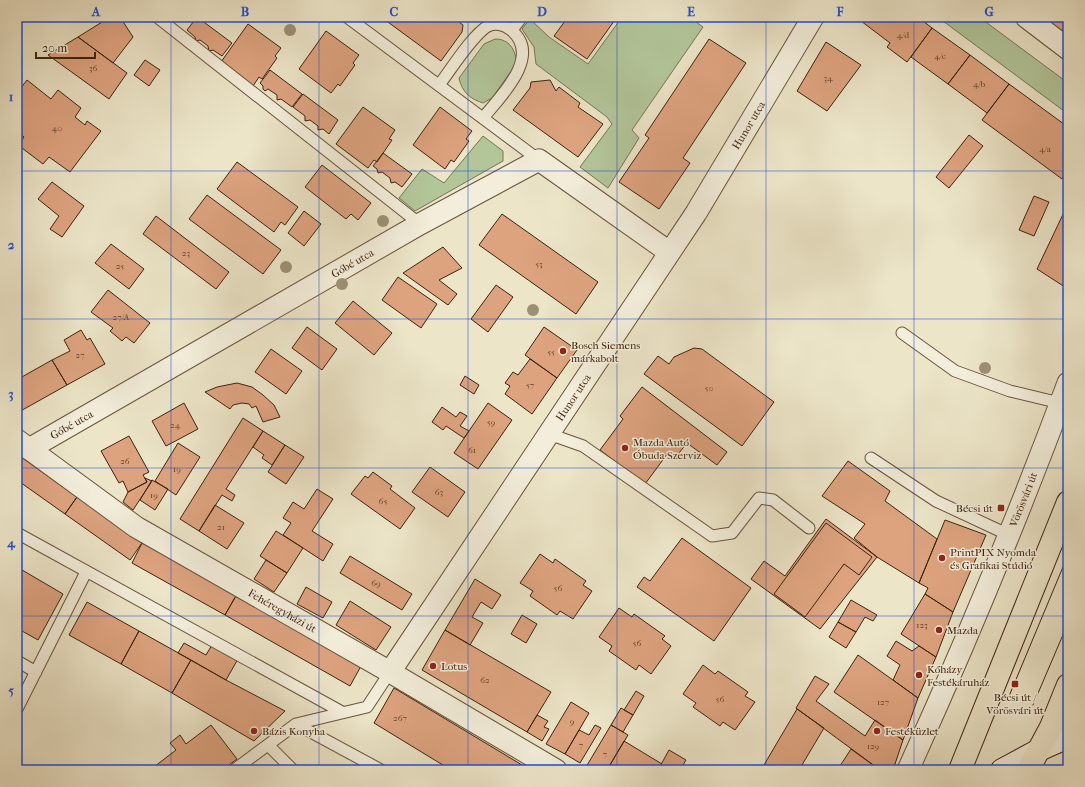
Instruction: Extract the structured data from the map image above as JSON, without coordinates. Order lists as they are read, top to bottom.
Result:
{
  "streets": {
    "street": [
      "Hunor utca",
      "Góbé utca",
      "Vörösvári út",
      "Fehéregyházi út"
    ]
  },
  "crossings": [
    ["Hunor utca", "Fehéregyházi út"],
    ["Góbé utca", "Fehéregyházi út"]
  ],
  "places": {
    "other": [
      "Bosch Siemens márkabolt",
      "Mazda Autó Óbuda Szerviz",
      "PrintPIX Nyomda és Grafikai Stúdió",
      "Mazda",
      "Lotus",
      "Kőházy Festékáruház",
      "Bázis Konyha",
      "Festéküzlet"
    ],
    "transit": ["Bécsi út", "Bécsi út / Vörösvári út"]
  },
  "house_numbers": [
    "4/d",
    "4/c",
    "36",
    "34",
    "4/b",
    "40",
    "4/a",
    "23",
    "53",
    "25",
    "27/A",
    "55",
    "27",
    "57",
    "50",
    "59",
    "24",
    "61",
    "26",
    "19",
    "63",
    "19",
    "65",
    "21",
    "69",
    "56",
    "123",
    "56",
    "62",
    "56",
    "127",
    "267",
    "9",
    "7",
    "129",
    "7"
  ],
  "scale_bar": "20 m",
  "grid": {
    "columns": [
      "A",
      "B",
      "C",
      "D",
      "E",
      "F",
      "G"
    ],
    "rows": [
      "1",
      "2",
      "3",
      "4",
      "5"
    ]
  }
}
